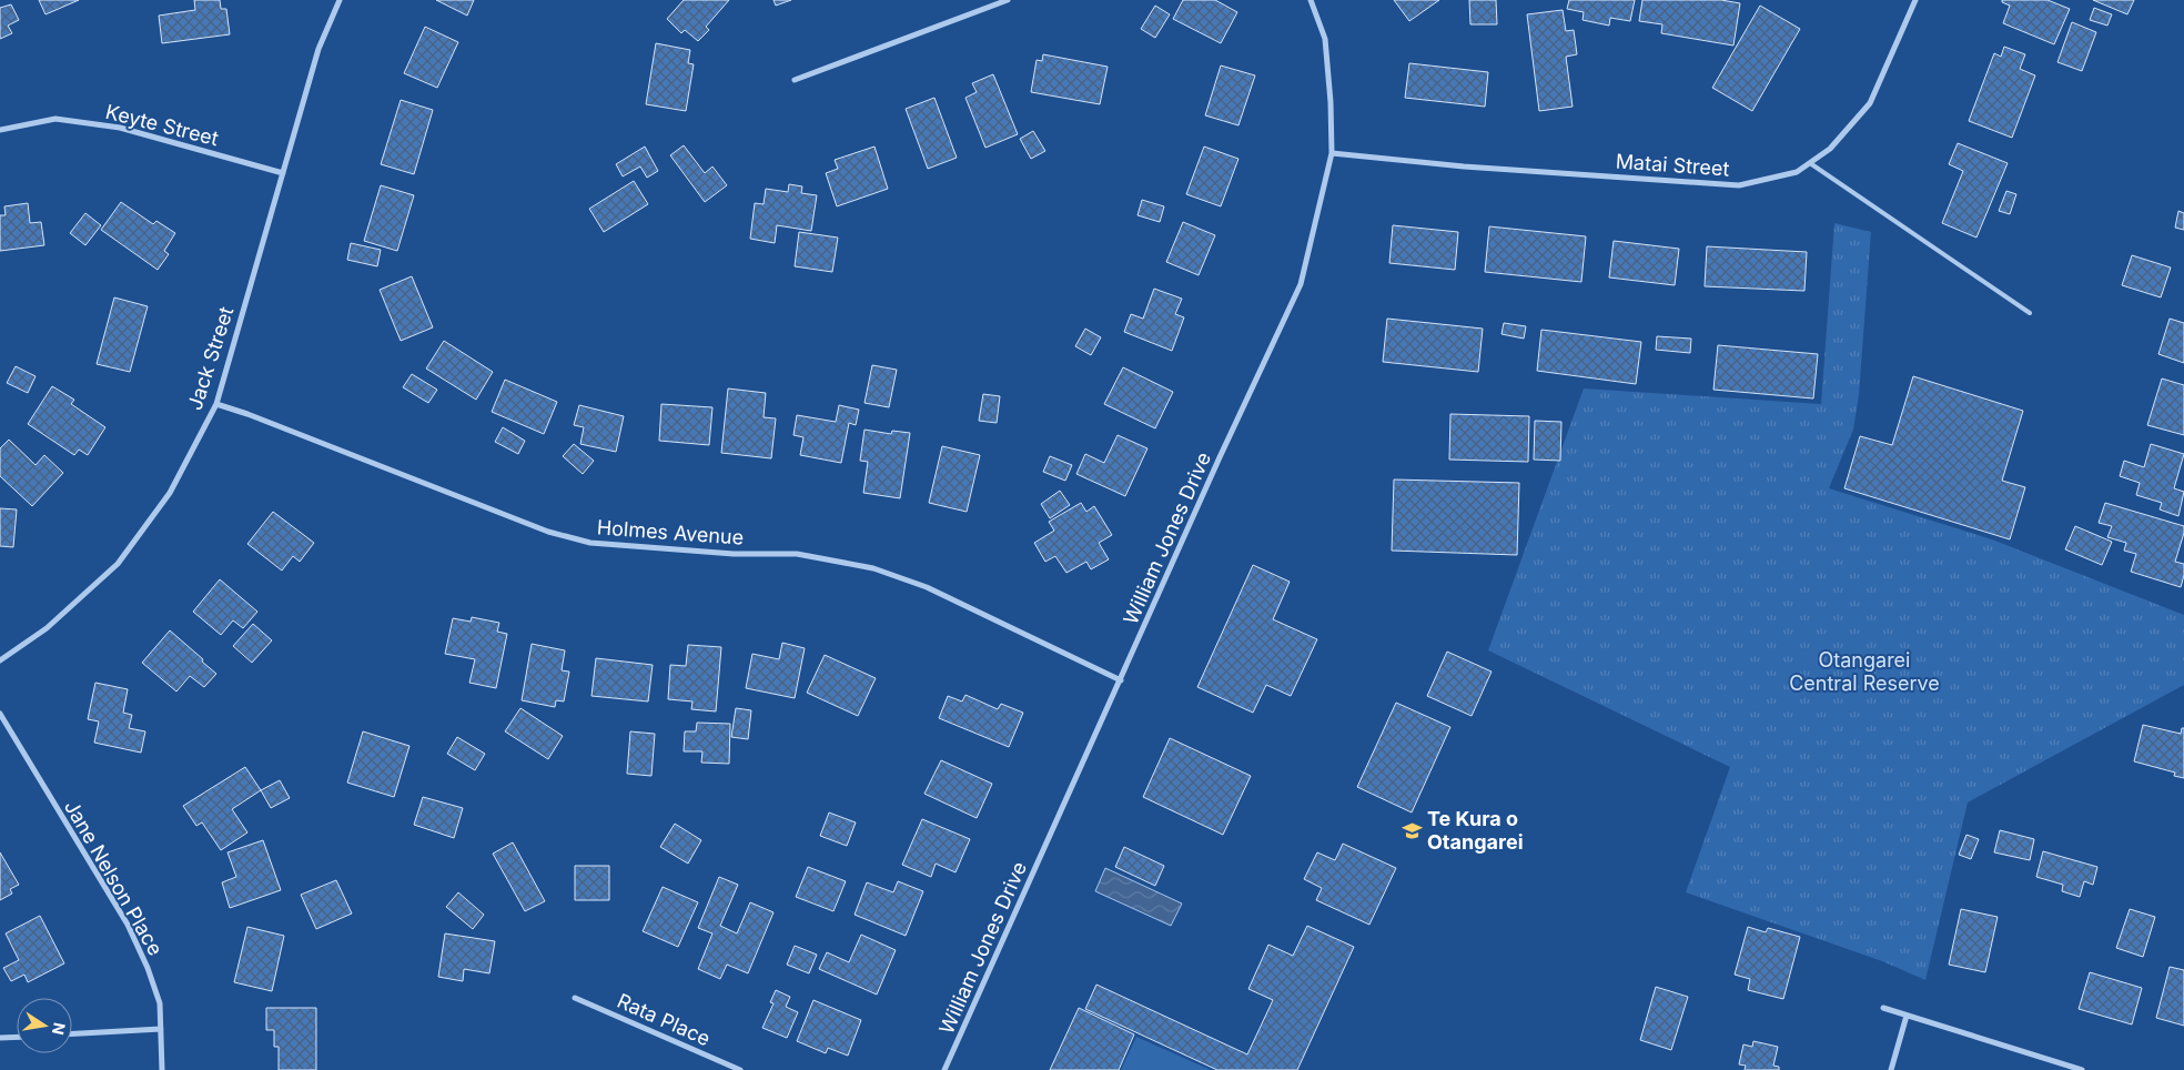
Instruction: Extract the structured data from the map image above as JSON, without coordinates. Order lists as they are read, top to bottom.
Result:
{
  "streets": {
    "street": [
      "Keyte Street",
      "Matai Street",
      "Jack Street",
      "Holmes Avenue",
      "William Jones Drive",
      "Jane Nelson Place",
      "Rata Place"
    ]
  },
  "crossings": [
    ["Keyte Street", "Jack Street"],
    ["Matai Street", "William Jones Drive"],
    ["Jack Street", "Holmes Avenue"],
    ["Holmes Avenue", "William Jones Drive"]
  ],
  "parks": ["Otangarei Central Reserve"],
  "places": {
    "school or university": ["Te Kura o Otangarei"]
  },
  "north": "right"
}
